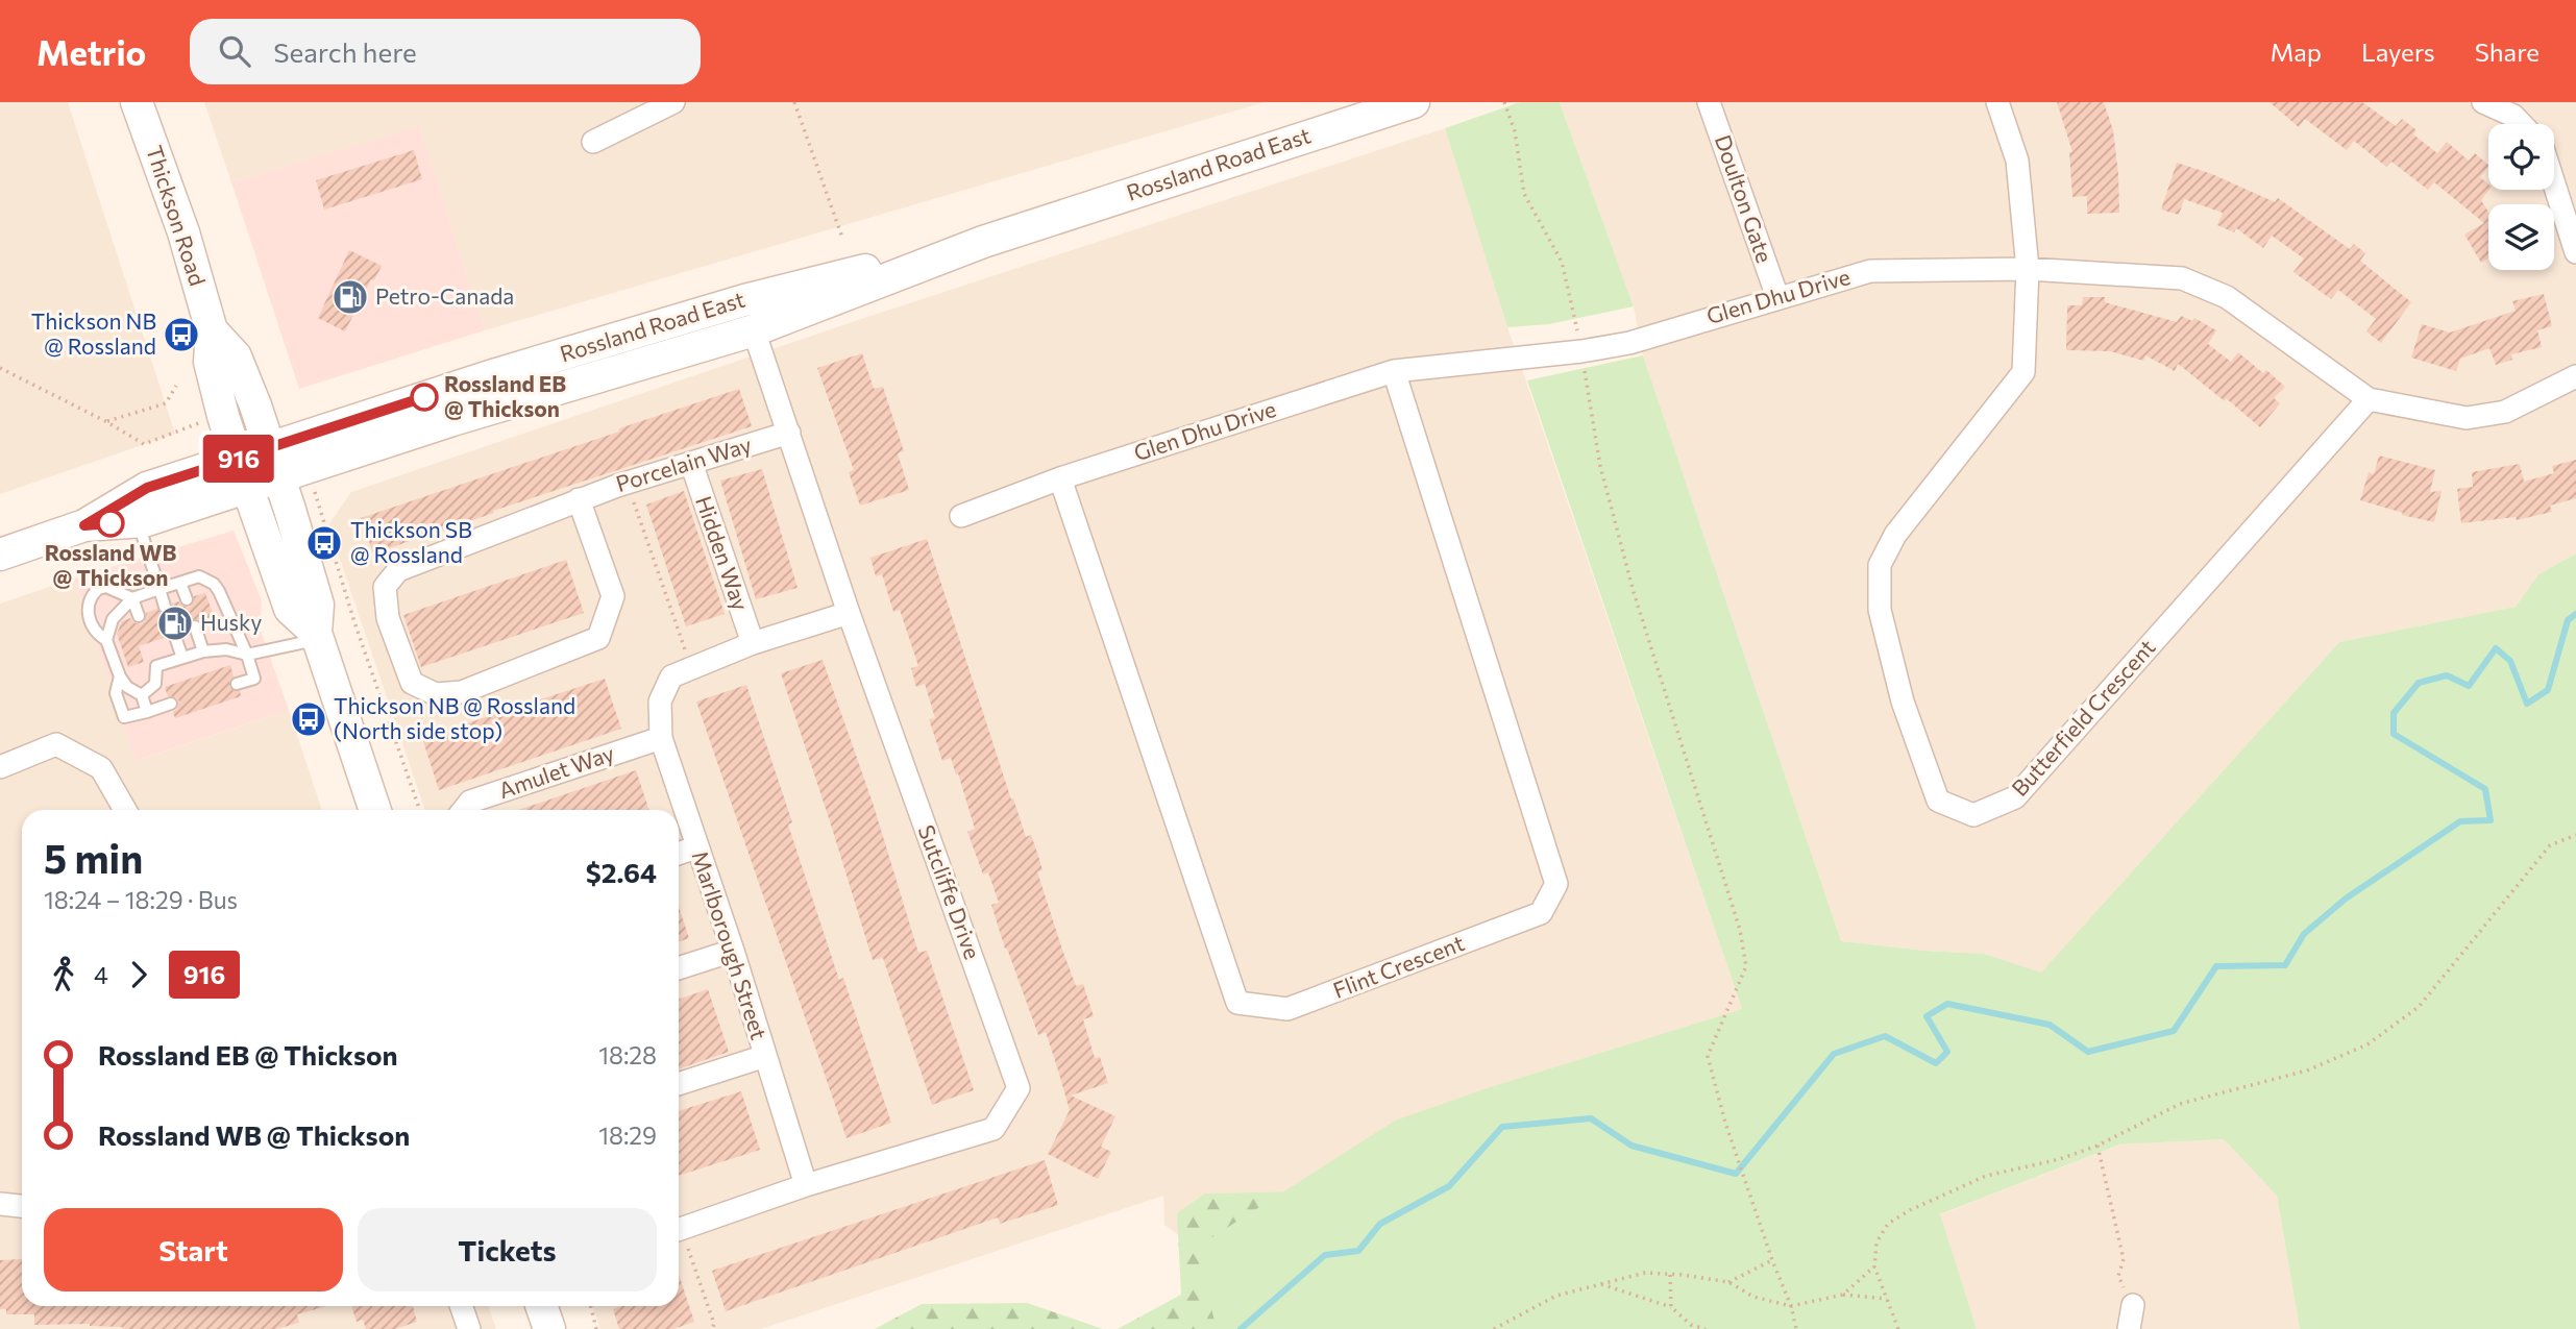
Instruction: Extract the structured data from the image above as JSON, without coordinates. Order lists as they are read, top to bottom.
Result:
{
  "streets": {
    "main road": ["Rossland Road East", "Thickson Road"],
    "street": [
      "Doulton Gate",
      "Glen Dhu Drive",
      "Porcelain Way",
      "Hidden Way",
      "Butterfield Crescent",
      "Amulet Way",
      "Sutcliffe Drive",
      "Marlborough Street",
      "Flint Crescent"
    ]
  },
  "crossings": [
    ["Rossland Road East", "Thickson Road"],
    ["Rossland Road East", "Sutcliffe Drive"],
    ["Doulton Gate", "Glen Dhu Drive"],
    ["Glen Dhu Drive", "Butterfield Crescent"],
    ["Glen Dhu Drive", "Flint Crescent"],
    ["Porcelain Way", "Hidden Way"],
    ["Porcelain Way", "Sutcliffe Drive"],
    ["Hidden Way", "Marlborough Street"],
    ["Amulet Way", "Marlborough Street"],
    ["Sutcliffe Drive", "Marlborough Street"]
  ],
  "places": {
    "fuel station": ["Petro-Canada", "Husky"],
    "bus stop": ["Thickson NB @ Rossland", "Thickson SB @ Rossland", "Thickson NB @ Rossland (North side stop)"],
    "other": ["Rossland EB @ Thickson", "Rossland WB @ Thickson"]
  },
  "lines": ["bus line 916"],
  "page": {
    "header": "Metrio",
    "search": "Search here",
    "nav": ["Map", "Layers", "Share"],
    "on_map": "916",
    "heading": ["5 min", "18:24 – 18:29 · Bus", "$2.64"],
    "legs": ["4", "916"],
    "list": [
      {
        "name": "Rossland EB @ Thickson",
        "value": "18:28"
      },
      {
        "name": "Rossland WB @ Thickson",
        "value": "18:29"
      }
    ],
    "buttons": ["Start", "Tickets"]
  }
}
